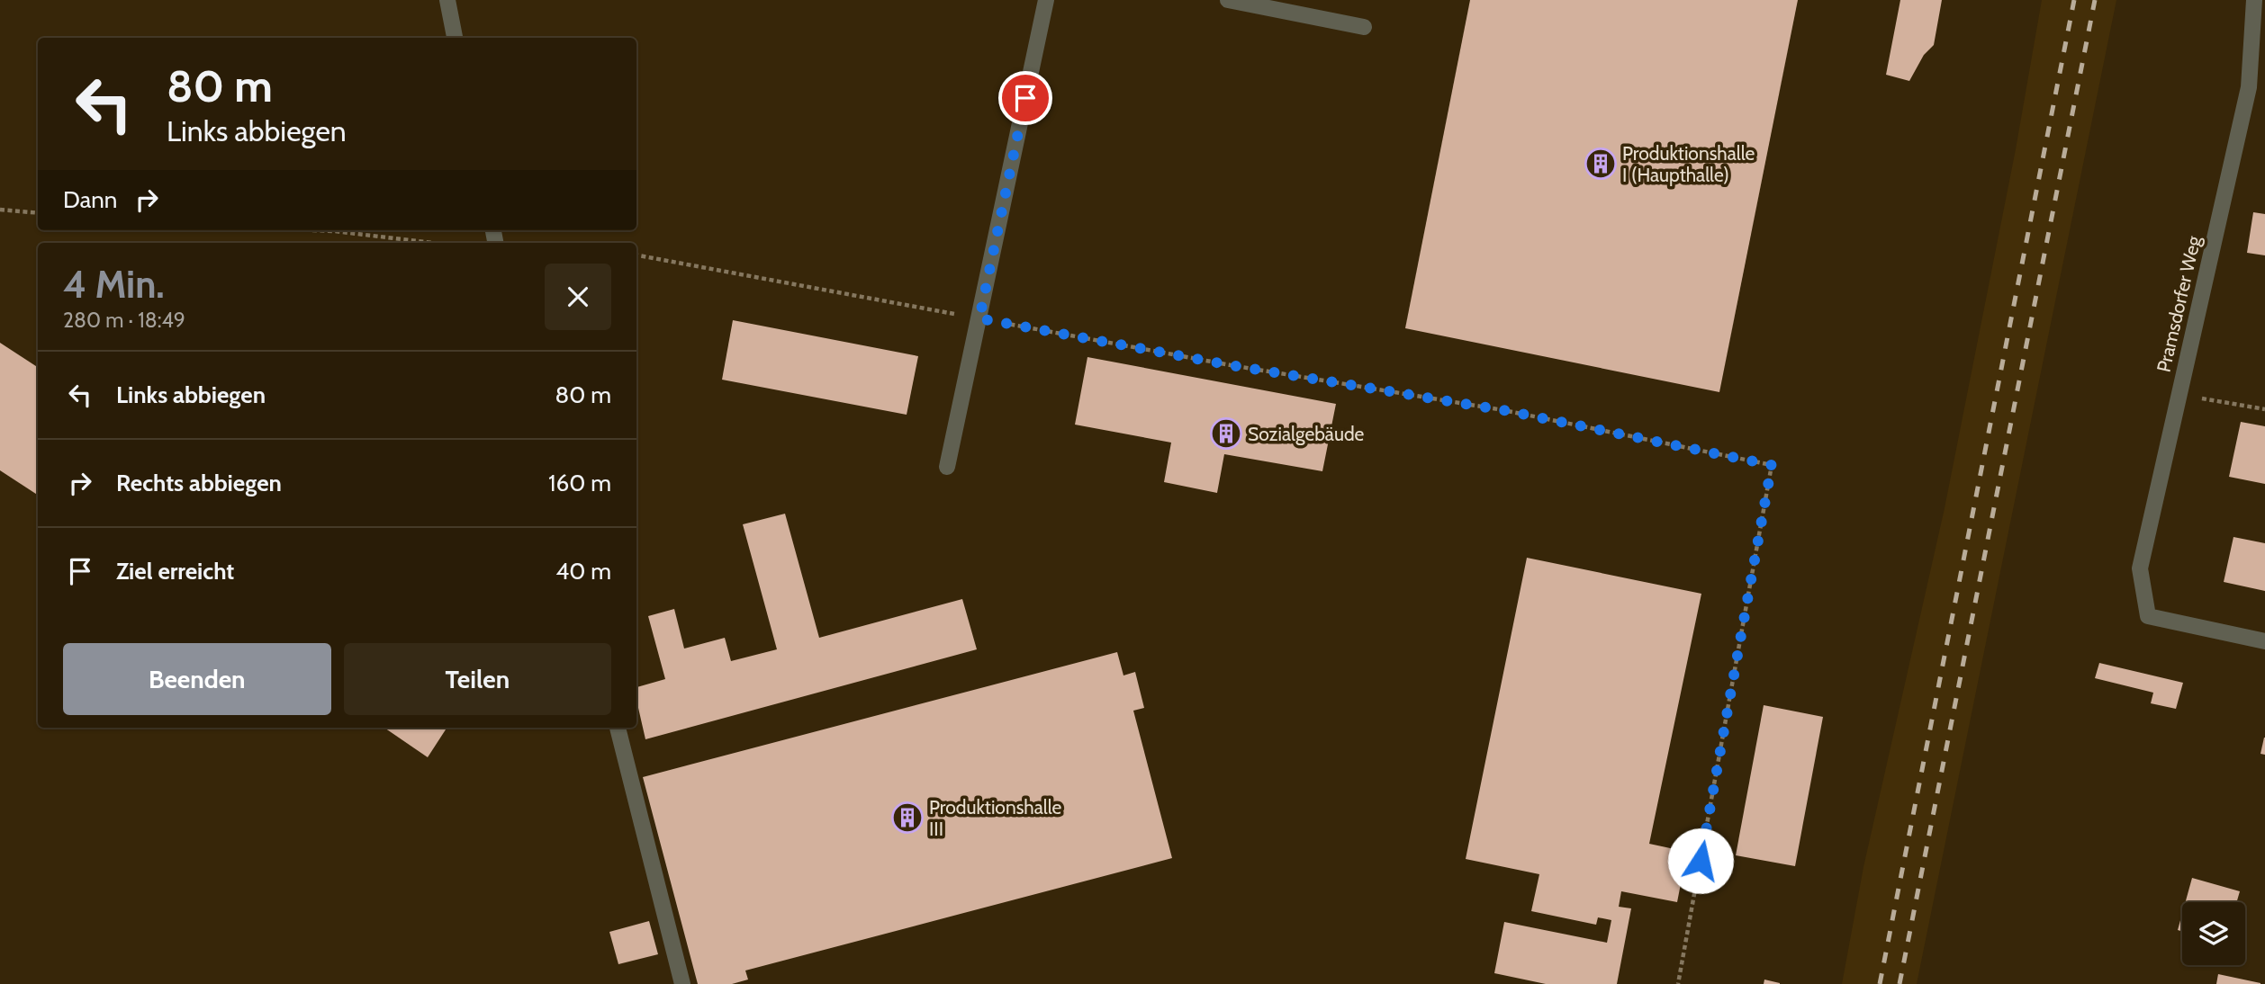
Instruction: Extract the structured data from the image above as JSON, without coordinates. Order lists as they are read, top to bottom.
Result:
{
  "streets": {
    "street": ["Pramsdorfer Weg"]
  },
  "places": {
    "building": ["Produktionshalle I (Haupthalle)", "Sozialgebäude", "Produktionshalle III"]
  },
  "page": {
    "turn": ["80 m", "Links abbiegen"],
    "then": "Dann",
    "heading": ["4 Min.", "280 m · 18:49"],
    "list": [
      {
        "name": "Links abbiegen",
        "value": "80 m"
      },
      {
        "name": "Rechts abbiegen",
        "value": "160 m"
      },
      {
        "name": "Ziel erreicht",
        "value": "40 m"
      }
    ],
    "buttons": ["Beenden", "Teilen"]
  }
}
